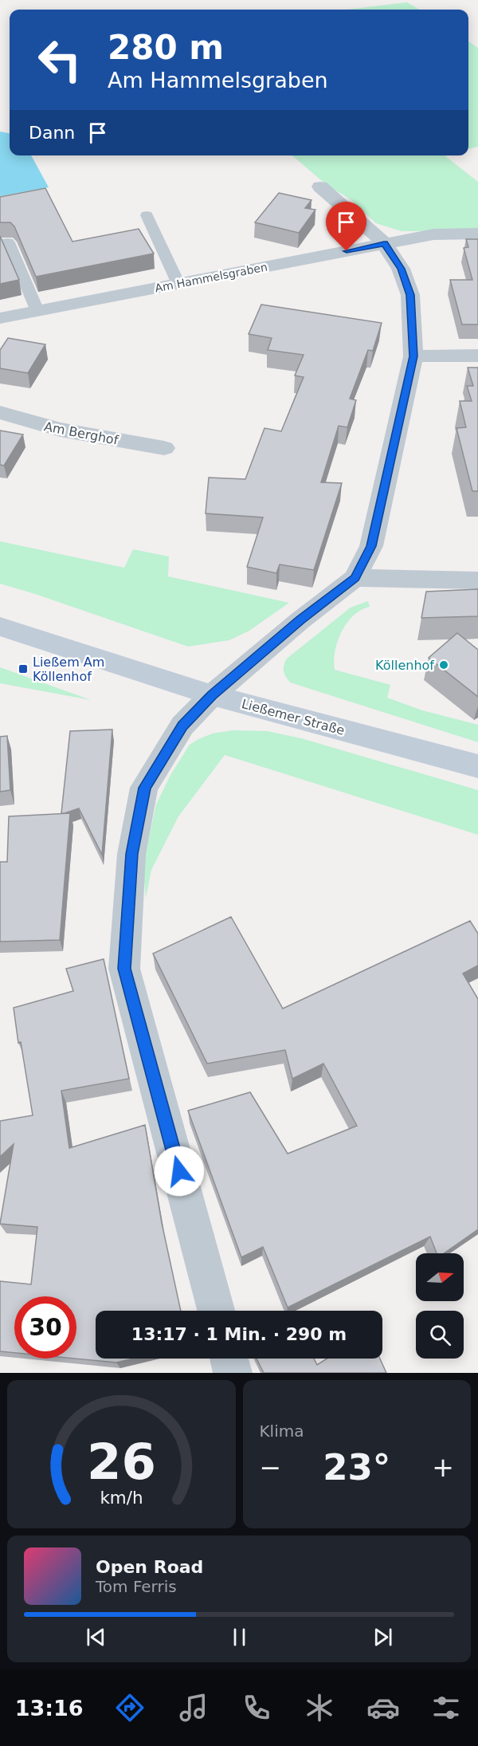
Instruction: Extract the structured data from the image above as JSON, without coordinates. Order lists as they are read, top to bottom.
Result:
{
  "streets": {
    "street": ["Am Hammelsgraben", "Am Berghof", "Ließemer Straße"]
  },
  "places": {
    "other": ["Köllenhof"],
    "transit": ["Ließem Am Köllenhof"]
  },
  "north": "right",
  "page": {
    "turn": ["280 m", "Am Hammelsgraben"],
    "then": "Dann",
    "limit": "30",
    "trip": "13:17 · 1 Min. · 290 m",
    "tile": "Klima",
    "heat": ["−", "23°", "+"],
    "song": ["Open Road", "Tom Ferris"],
    "tabs": "13:16",
    "gauge": ["26", "km/h"]
  }
}
